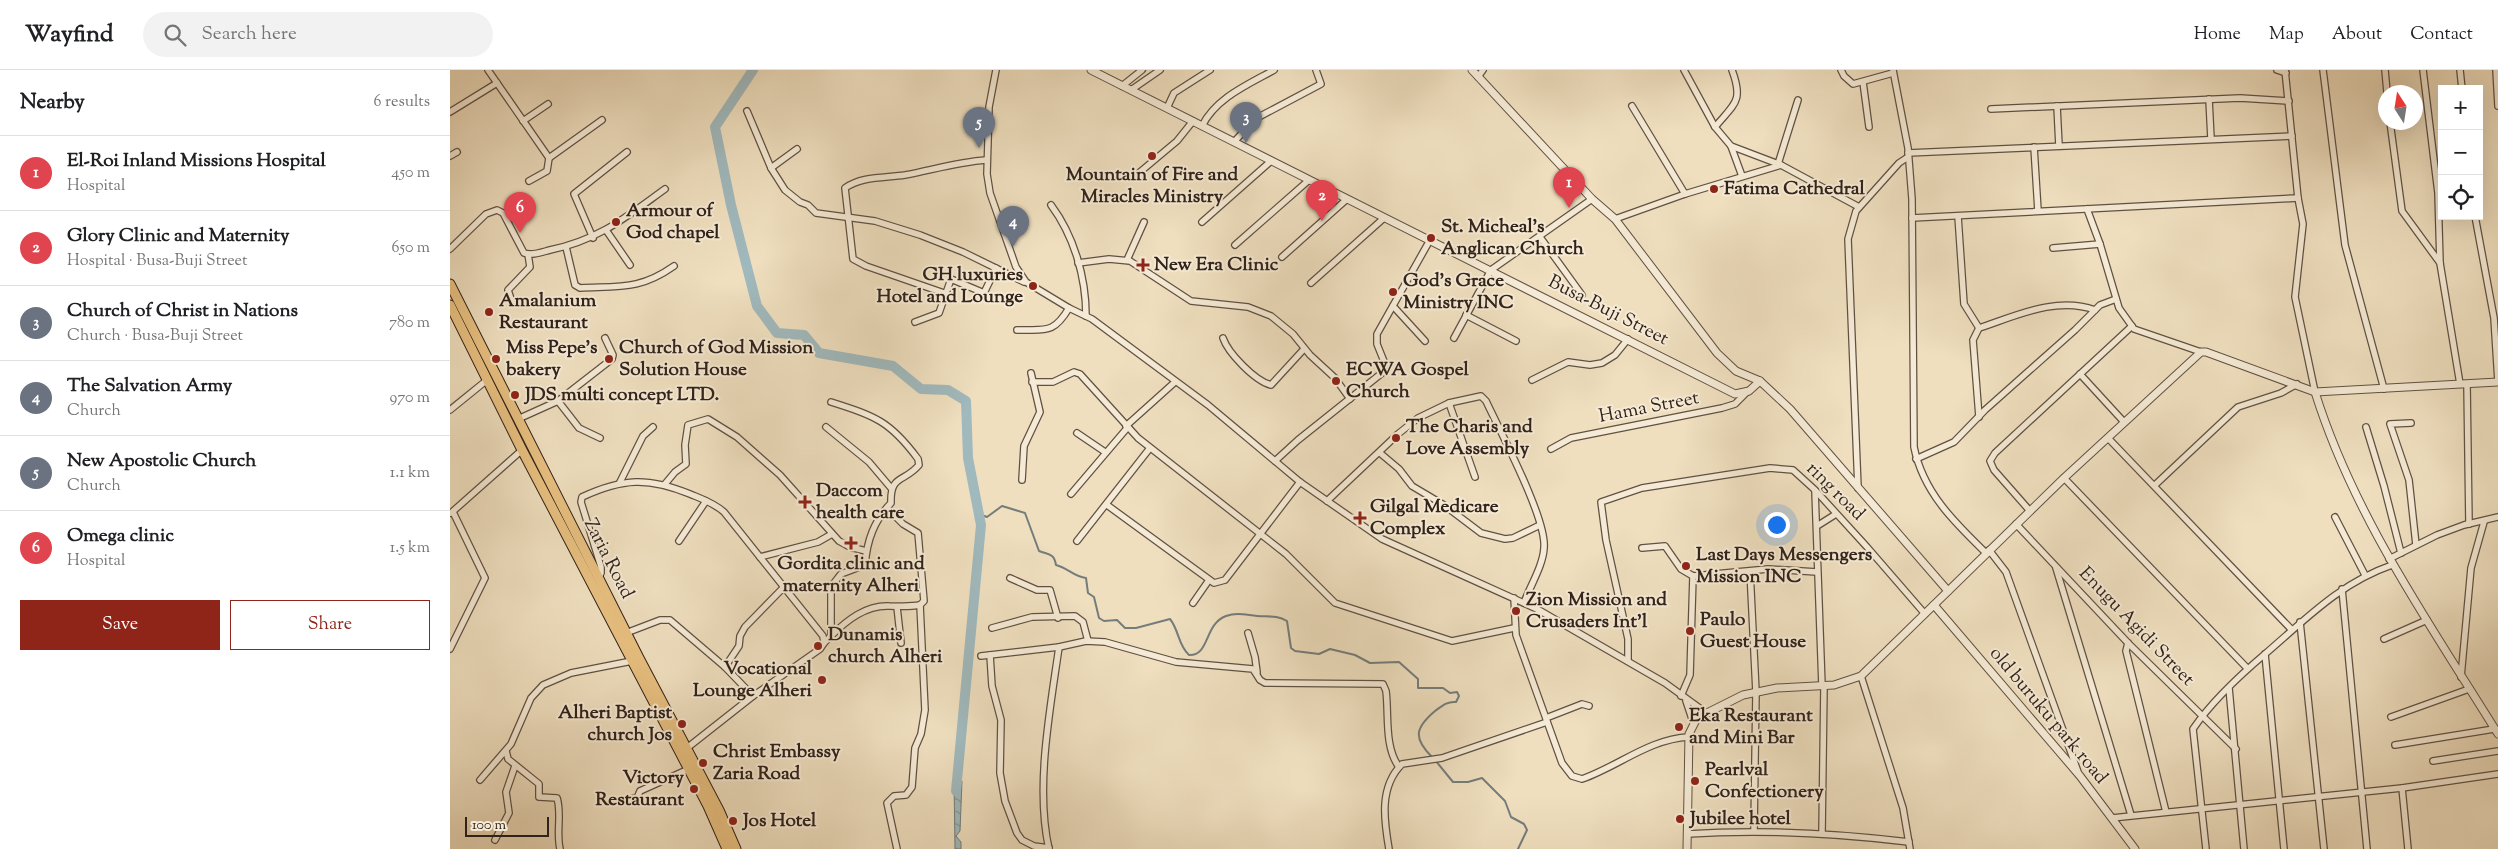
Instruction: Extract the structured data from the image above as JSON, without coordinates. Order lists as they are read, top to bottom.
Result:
{
  "streets": {
    "highway": ["Zaria Road"],
    "street": [
      "Busa-Buji Street",
      "Hama Street",
      "ring road",
      "Enugu Agidi Street",
      "old buruku park road"
    ]
  },
  "crossings": [
    ["Busa-Buji Street", "Hama Street"]
  ],
  "places": {
    "other": [
      "Mountain of Fire and Miracles Ministry",
      "Fatima Cathedral",
      "Armour of God chapel",
      "St. Micheal's Anglican Church",
      "GH luxuries Hotel and Lounge",
      "God's Grace Ministry INC",
      "Amalanium Restaurant",
      "Miss Pepe's bakery",
      "Church of God Mission Solution House",
      "ECWA Gospel Church",
      "JDS multi concept LTD.",
      "The Charis and Love Assembly",
      "Last Days Messengers Mission INC",
      "Zion Mission and Crusaders Int'l",
      "Paulo Guest House",
      "Dunamis church Alheri",
      "Vocational Lounge Alheri",
      "Alheri Baptist church Jos",
      "Eka Restaurant and Mini Bar",
      "Christ Embassy Zaria Road",
      "Pearlval Confectionery",
      "Victory Restaurant",
      "Jubilee hotel",
      "Jos Hotel"
    ],
    "health": [
      "New Era Clinic",
      "Daccom health care",
      "Gilgal Medicare Complex",
      "Gordita clinic and maternity Alheri"
    ]
  },
  "scale_bar": "100 m",
  "north": "top",
  "page": {
    "header": "Wayfind",
    "search": "Search here",
    "nav": [
      "Home",
      "Map",
      "About",
      "Contact"
    ],
    "heading": ["Nearby", "6 results"],
    "map_buttons": ["+", "−"],
    "pins": [
      "3",
      "5",
      "1",
      "2",
      "6",
      "4"
    ],
    "list": [
      {
        "mark": "1",
        "name": "El-Roi Inland Missions Hospital",
        "note": "Hospital",
        "value": "450 m"
      },
      {
        "mark": "2",
        "name": "Glory Clinic and Maternity",
        "note": "Hospital · Busa-Buji Street",
        "value": "650 m"
      },
      {
        "mark": "3",
        "name": "Church of Christ in Nations",
        "note": "Church · Busa-Buji Street",
        "value": "780 m"
      },
      {
        "mark": "4",
        "name": "The Salvation Army",
        "note": "Church",
        "value": "970 m"
      },
      {
        "mark": "5",
        "name": "New Apostolic Church",
        "note": "Church",
        "value": "1.1 km"
      },
      {
        "mark": "6",
        "name": "Omega clinic",
        "note": "Hospital",
        "value": "1.5 km"
      }
    ],
    "buttons": ["Save", "Share"],
    "scale": "100 m"
  }
}
